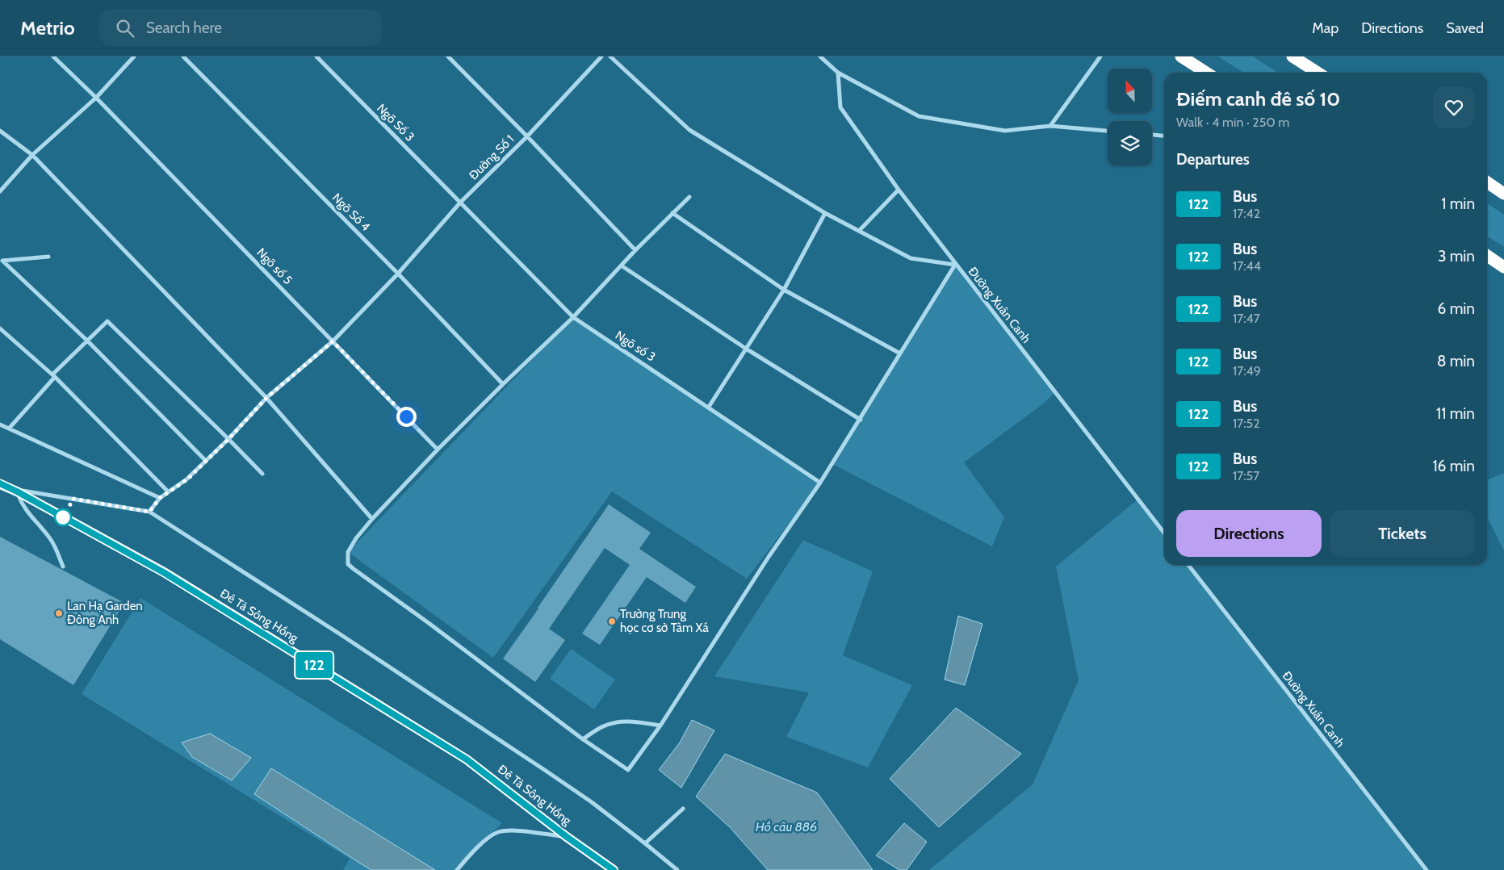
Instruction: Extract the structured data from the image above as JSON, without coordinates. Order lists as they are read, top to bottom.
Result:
{
  "streets": {
    "main road": ["Đê Tả Sông Hồng"],
    "street": [
      "Ngõ Số 3",
      "Đường Số 1",
      "Ngõ Số 4",
      "Ngõ số 5",
      "Đường Xuân Canh",
      "Ngõ số 3"
    ]
  },
  "crossings": [
    ["Ngõ Số 3", "Đường Số 1"],
    ["Ngõ Số 3", "Ngõ số 3"],
    ["Đường Số 1", "Ngõ Số 4"],
    ["Đường Số 1", "Ngõ số 5"],
    ["Đường Số 1", "Ngõ số 3"]
  ],
  "water": ["Hồ câu 886"],
  "places": ["Lan Hạ Garden Đông Anh", "Trường Trung học cơ sở Tàm Xá"],
  "lines": ["bus line 122"],
  "north": "top",
  "page": {
    "header": "Metrio",
    "search": "Search here",
    "nav": ["Map", "Directions", "Saved"],
    "on_map": "122",
    "heading": [
      ["Điếm canh đê số 10", "Walk · 4 min · 250 m"],
      "Departures"
    ],
    "list": [
      {
        "mark": "122",
        "name": "Bus",
        "note": "17:42",
        "value": "1 min"
      },
      {
        "mark": "122",
        "name": "Bus",
        "note": "17:44",
        "value": "3 min"
      },
      {
        "mark": "122",
        "name": "Bus",
        "note": "17:47",
        "value": "6 min"
      },
      {
        "mark": "122",
        "name": "Bus",
        "note": "17:49",
        "value": "8 min"
      },
      {
        "mark": "122",
        "name": "Bus",
        "note": "17:52",
        "value": "11 min"
      },
      {
        "mark": "122",
        "name": "Bus",
        "note": "17:57",
        "value": "16 min"
      }
    ],
    "buttons": ["Directions", "Tickets"]
  }
}
